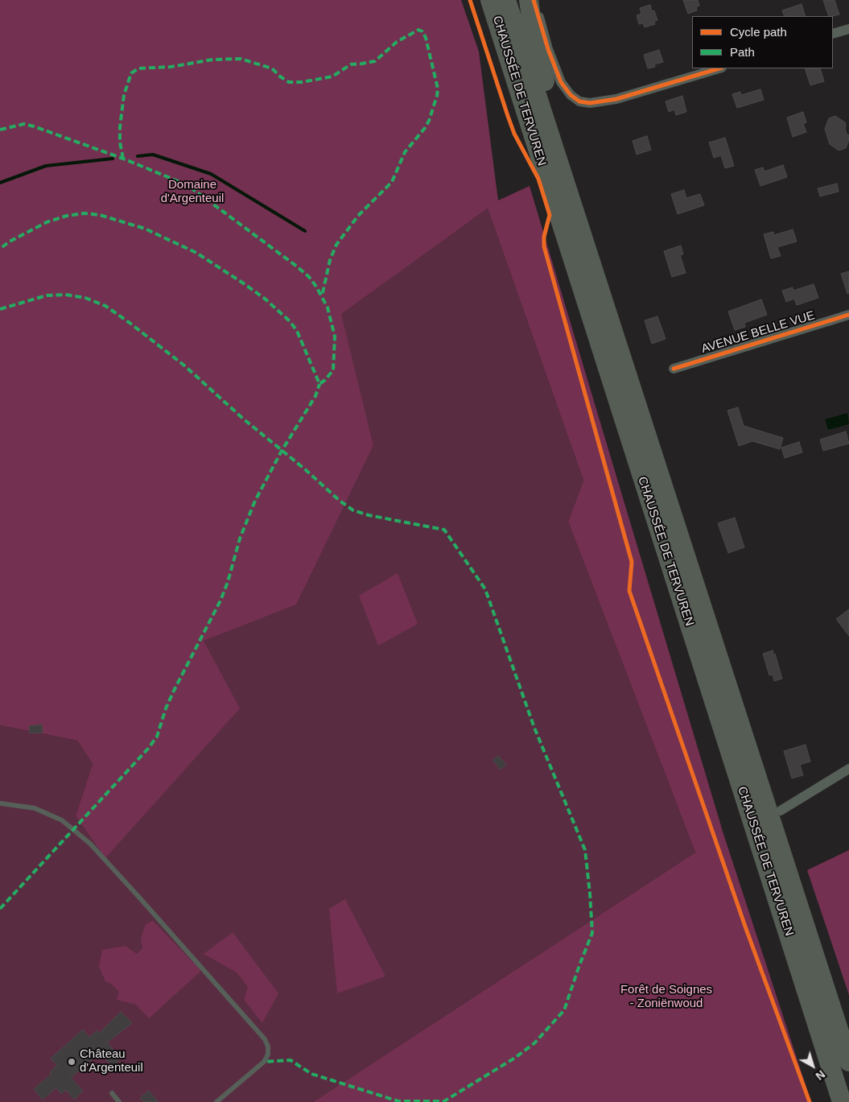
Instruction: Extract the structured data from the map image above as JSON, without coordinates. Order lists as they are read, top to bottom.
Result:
{
  "streets": {
    "highway": ["CHAUSSÉE DE TERVUREN"],
    "street": ["AVENUE BELLE VUE"]
  },
  "parks": ["Domaine d'Argenteuil", "Forêt de Soignes - Zoniënwoud"],
  "places": ["Château d'Argenteuil"],
  "legend": ["Cycle path", "Path"],
  "north": "bottom right"
}
